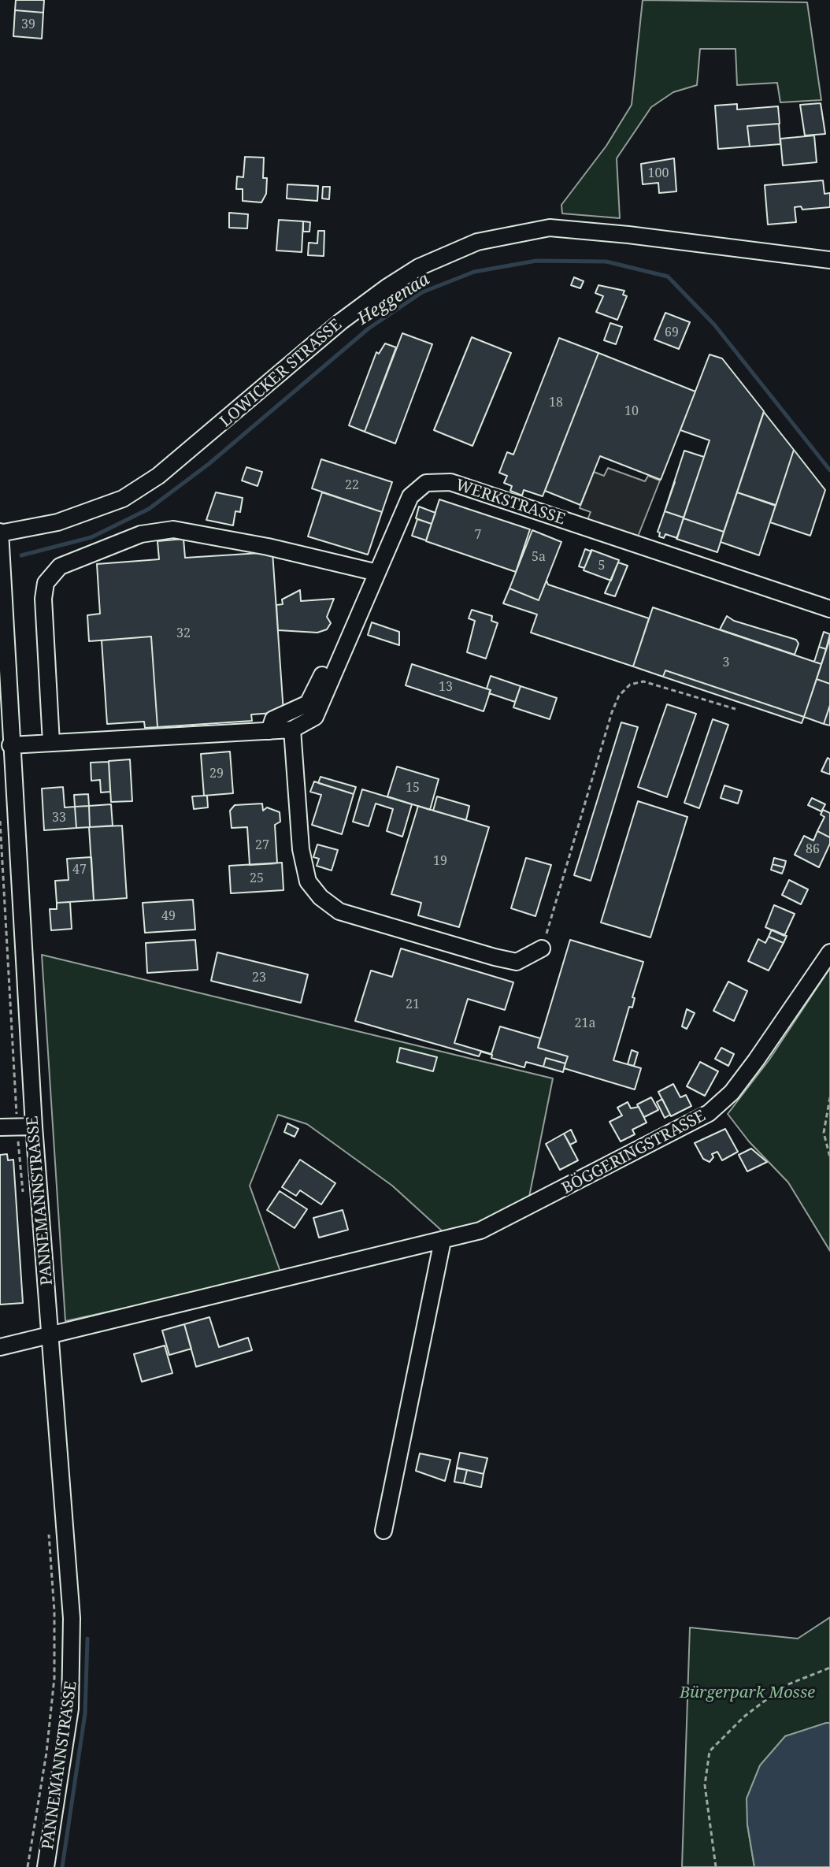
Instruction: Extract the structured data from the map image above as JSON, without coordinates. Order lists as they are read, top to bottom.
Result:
{
  "streets": {
    "street": [
      "LOWICKER STRASSE",
      "WERKSTRASSE",
      "BÖGGERINGSTRASSE",
      "PANNEMANNSTRASSE"
    ]
  },
  "crossings": [
    ["LOWICKER STRASSE", "PANNEMANNSTRASSE"],
    ["BÖGGERINGSTRASSE", "PANNEMANNSTRASSE"]
  ],
  "water": ["Heggenaa"],
  "parks": ["Bürgerpark Mosse"],
  "house_numbers": [
    "39",
    "100",
    "69",
    "18",
    "10",
    "22",
    "7",
    "5a",
    "5",
    "32",
    "3",
    "13",
    "29",
    "15",
    "33",
    "27",
    "86",
    "19",
    "47",
    "25",
    "49",
    "23",
    "21",
    "21a"
  ]
}
